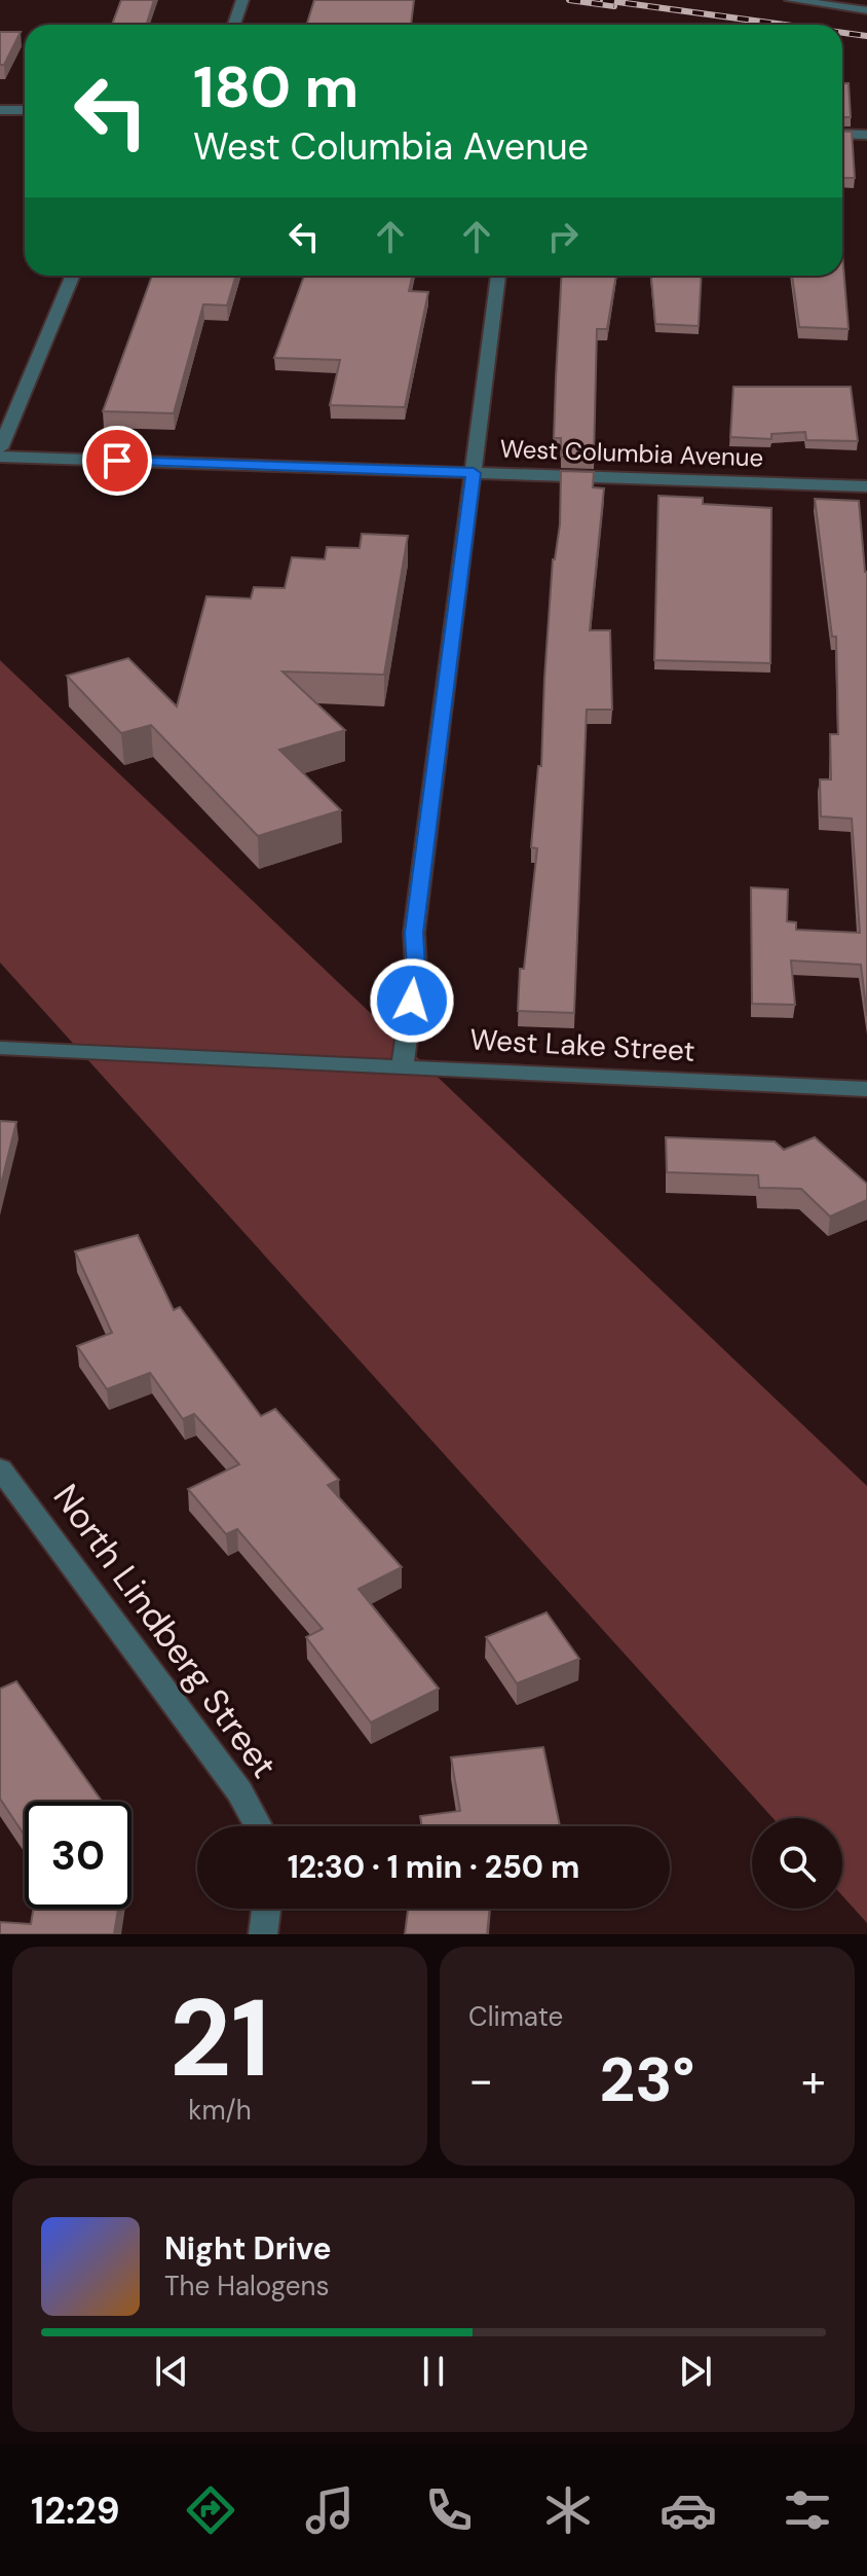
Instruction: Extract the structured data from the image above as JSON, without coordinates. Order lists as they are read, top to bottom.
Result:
{
  "streets": {
    "street": ["West Columbia Avenue", "West Lake Street", "North Lindberg Street"]
  },
  "page": {
    "turn": ["180 m", "West Columbia Avenue"],
    "limit": "30",
    "trip": "12:30 · 1 min · 250 m",
    "tile": [
      ["21", "km/h"],
      "Climate"
    ],
    "heat": ["−", "23°", "+"],
    "song": ["Night Drive", "The Halogens"],
    "tabs": "12:29"
  }
}
